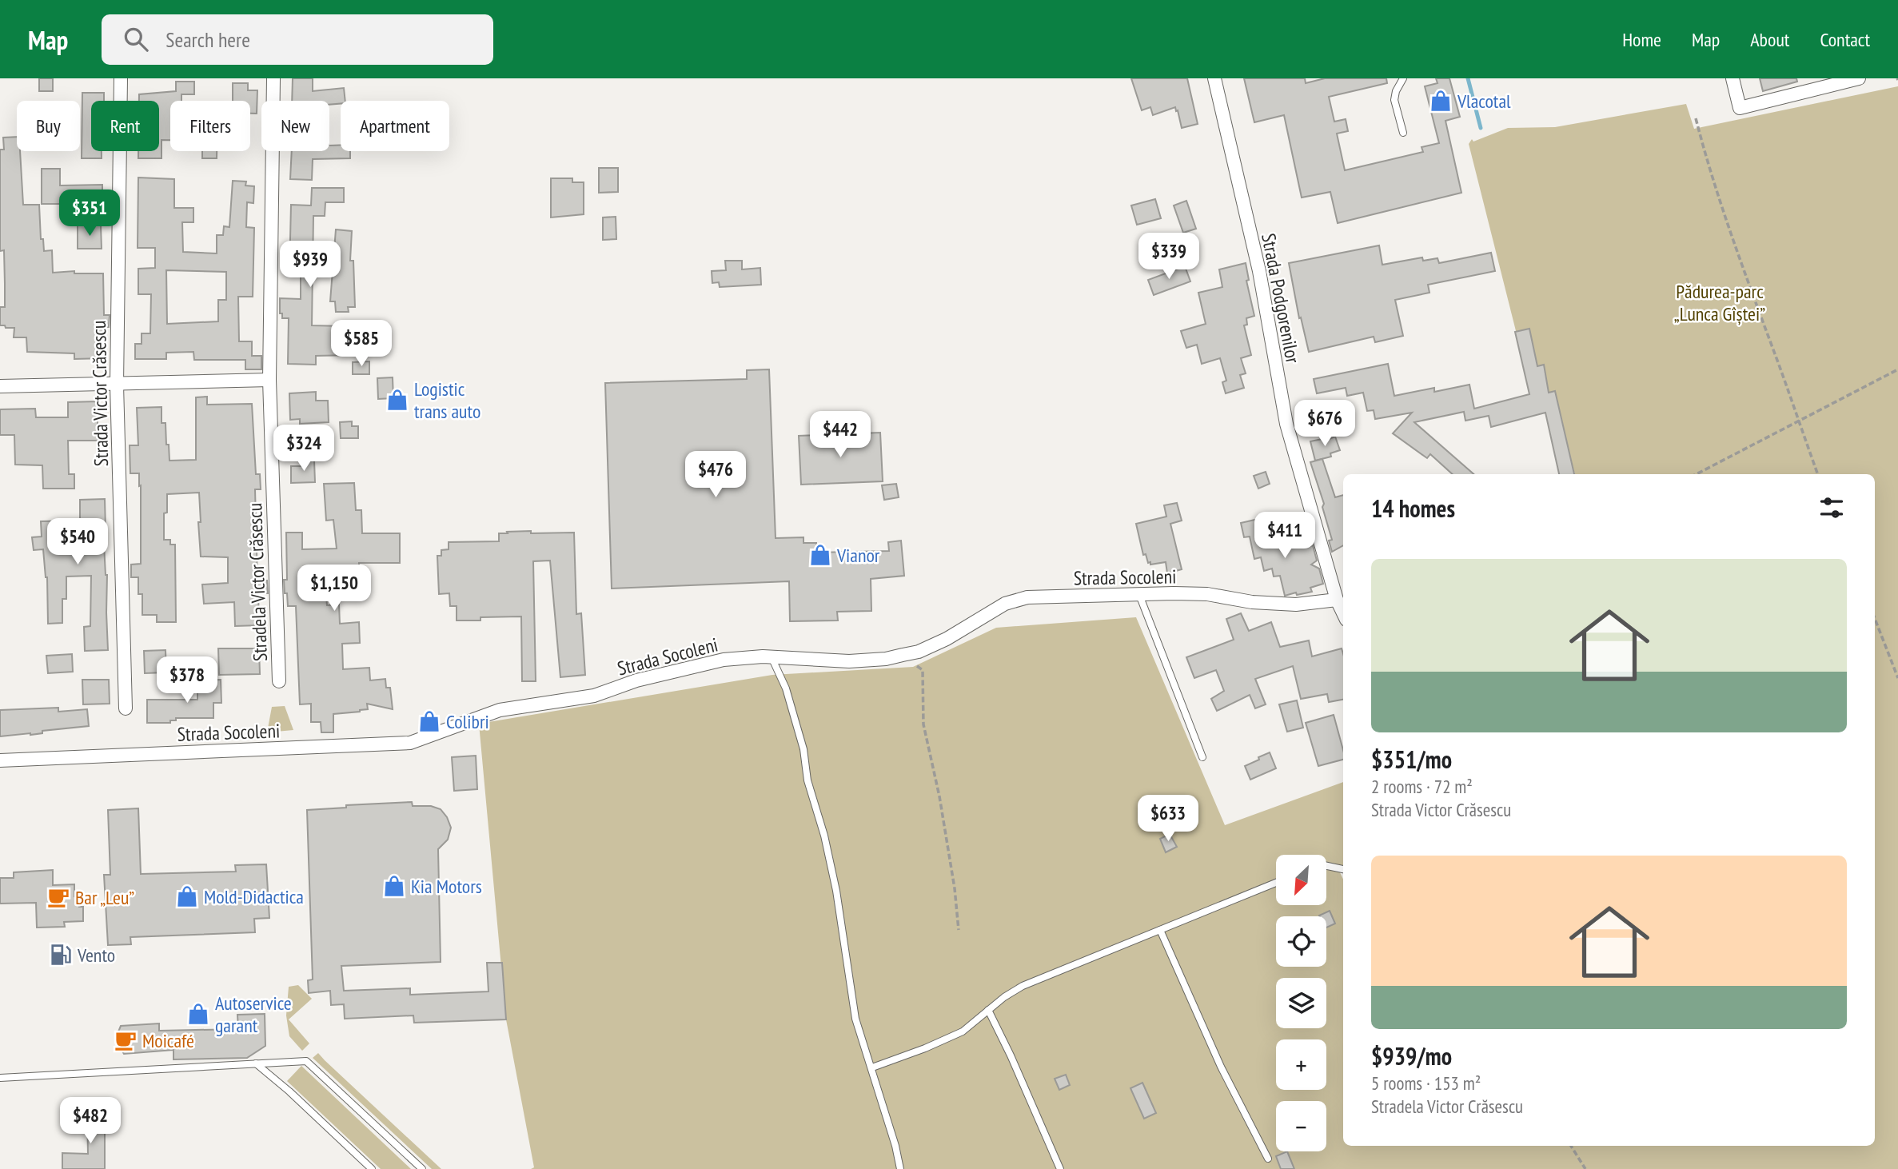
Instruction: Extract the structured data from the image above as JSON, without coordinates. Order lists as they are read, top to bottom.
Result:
{
  "streets": {
    "street": [
      "Strada Podgorenilor",
      "Strada Victor Crăsescu",
      "Strada Socoleni",
      "Stradela Victor Crăsescu"
    ]
  },
  "crossings": [
    ["Strada Podgorenilor", "Strada Socoleni"]
  ],
  "parks": ["Pădurea-parc „Lunca Gîștei”"],
  "places": {
    "shop": [
      "Vlacotal",
      "Logistic trans auto",
      "Vianor",
      "Colibri",
      "Kia Motors",
      "Mold-Didactica",
      "Autoservice garant"
    ],
    "cafe": ["Bar „Leu”", "Moicafé"],
    "fuel station": ["Vento"]
  },
  "north": "bottom left",
  "page": {
    "header": "Map",
    "search": "Search here",
    "nav": [
      "Home",
      "Map",
      "About",
      "Contact"
    ],
    "chip": [
      "Buy",
      "Rent",
      "Filters",
      "New",
      "Apartment"
    ],
    "price": [
      "$351",
      "$339",
      "$939",
      "$585",
      "$676",
      "$442",
      "$324",
      "$476",
      "$411",
      "$540",
      "$1,150",
      "$378",
      "$633",
      "$482"
    ],
    "heading": "14 homes",
    "list": [
      {
        "name": "$351/mo",
        "note": "2 rooms · 72 m² · Strada Victor Crăsescu"
      },
      {
        "name": "$939/mo",
        "note": "5 rooms · 153 m² · Stradela Victor Crăsescu"
      }
    ],
    "map_buttons": ["+", "−"]
  }
}
